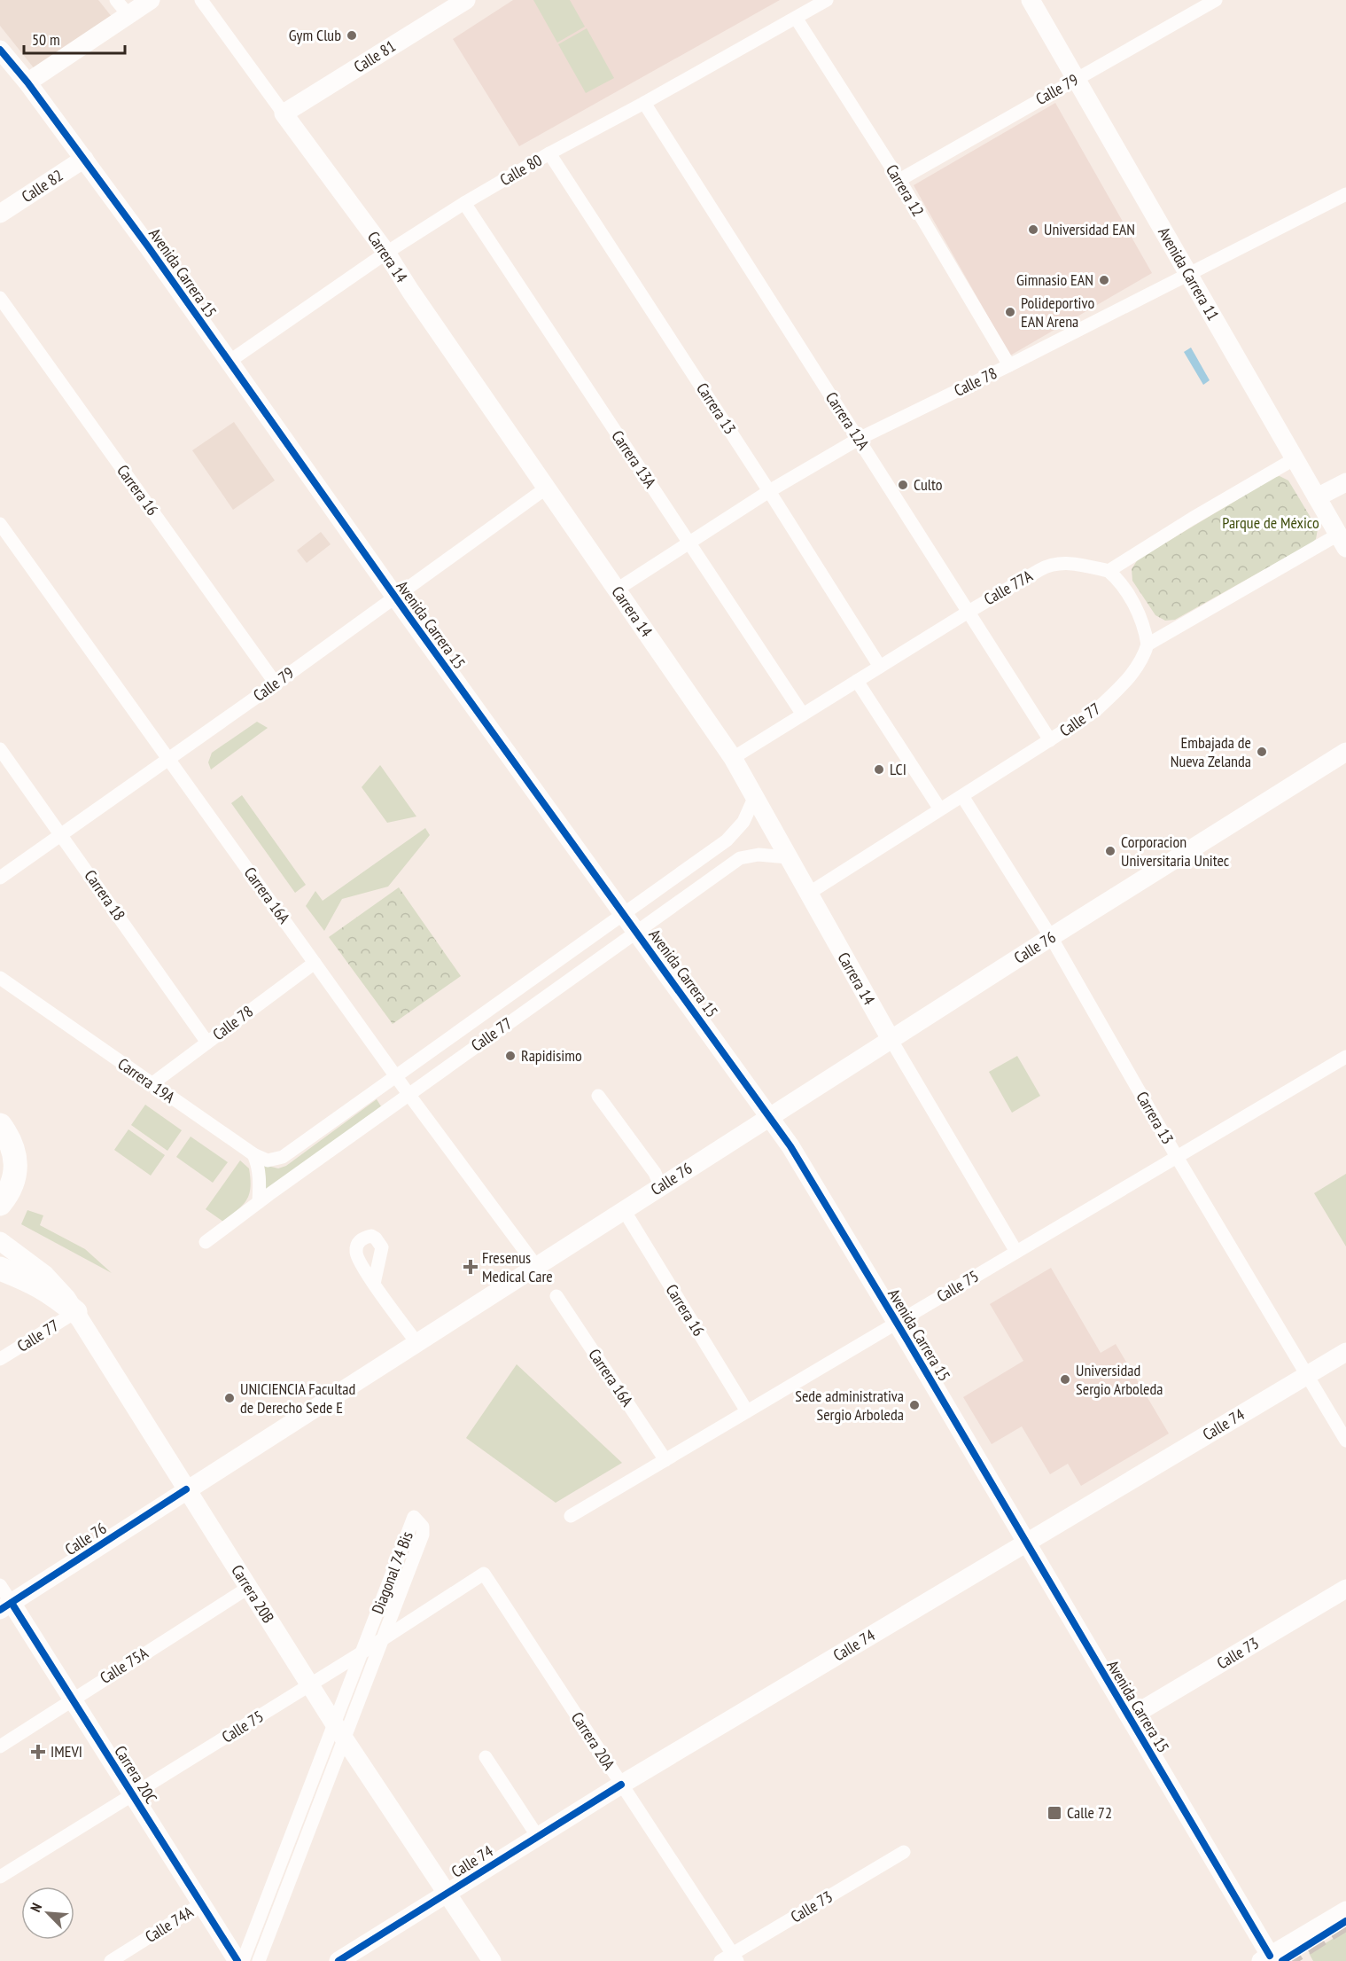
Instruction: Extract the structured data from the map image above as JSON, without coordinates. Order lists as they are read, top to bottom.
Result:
{
  "streets": {
    "main road": [
      "Calle 81",
      "Calle 82",
      "Carrera 14",
      "Avenida Carrera 15",
      "Avenida Carrera 11",
      "Calle 76",
      "Calle 74",
      "Carrera 20B",
      "Calle 73",
      "Carrera 20C"
    ],
    "street": [
      "Calle 79",
      "Calle 80",
      "Carrera 12",
      "Calle 78",
      "Carrera 13",
      "Carrera 12A",
      "Carrera 13A",
      "Carrera 16",
      "Calle 77A",
      "Calle 77",
      "Carrera 18",
      "Carrera 16A",
      "Carrera 19A",
      "Calle 75",
      "Diagonal 74 Bis",
      "Calle 75A",
      "Carrera 20A",
      "Calle 74A"
    ]
  },
  "crossings": [
    ["Calle 81", "Carrera 14"],
    ["Calle 79", "Carrera 12"],
    ["Calle 79", "Carrera 14"],
    ["Calle 79", "Avenida Carrera 15"],
    ["Calle 79", "Avenida Carrera 11"],
    ["Calle 79", "Carrera 16"],
    ["Calle 79", "Carrera 18"],
    ["Calle 79", "Carrera 16A"],
    ["Calle 80", "Carrera 12"],
    ["Calle 80", "Carrera 14"],
    ["Calle 80", "Avenida Carrera 15"],
    ["Calle 80", "Carrera 13"],
    ["Calle 80", "Carrera 12A"],
    ["Calle 80", "Carrera 13A"],
    ["Calle 82", "Avenida Carrera 15"],
    ["Carrera 12", "Calle 78"],
    ["Carrera 14", "Calle 78"],
    ["Carrera 14", "Calle 77A"],
    ["Carrera 14", "Calle 77"],
    ["Carrera 14", "Calle 76"],
    ["Carrera 14", "Calle 75"],
    ["Avenida Carrera 15", "Calle 77"],
    ["Avenida Carrera 15", "Calle 76"],
    ["Avenida Carrera 15", "Calle 75"],
    ["Avenida Carrera 15", "Calle 74"],
    ["Avenida Carrera 15", "Calle 73"],
    ["Avenida Carrera 11", "Calle 78"],
    ["Calle 78", "Carrera 13"],
    ["Calle 78", "Carrera 12A"],
    ["Calle 78", "Carrera 13A"],
    ["Calle 78", "Carrera 18"],
    ["Calle 78", "Carrera 16A"],
    ["Calle 78", "Carrera 19A"],
    ["Carrera 13", "Calle 77A"],
    ["Carrera 13", "Calle 77"],
    ["Carrera 13", "Calle 76"],
    ["Carrera 13", "Calle 75"],
    ["Carrera 13", "Calle 74"],
    ["Carrera 12A", "Calle 77A"],
    ["Carrera 12A", "Calle 77"],
    ["Carrera 13A", "Calle 77A"],
    ["Carrera 16", "Calle 76"],
    ["Carrera 16", "Calle 75"],
    ["Calle 77A", "Calle 77"],
    ["Calle 77", "Carrera 16A"],
    ["Calle 77", "Carrera 19A"],
    ["Calle 77", "Carrera 20B"],
    ["Carrera 16A", "Calle 76"],
    ["Carrera 16A", "Calle 75"],
    ["Calle 76", "Carrera 20B"],
    ["Calle 76", "Carrera 20C"],
    ["Calle 75", "Diagonal 74 Bis"],
    ["Calle 75", "Carrera 20B"],
    ["Calle 75", "Carrera 20A"],
    ["Calle 75", "Carrera 20C"],
    ["Calle 74", "Carrera 20B"],
    ["Calle 74", "Carrera 20A"],
    ["Diagonal 74 Bis", "Carrera 20B"],
    ["Carrera 20B", "Calle 75A"],
    ["Calle 73", "Carrera 20A"],
    ["Calle 75A", "Carrera 20C"],
    ["Carrera 20C", "Calle 74A"]
  ],
  "parks": ["Parque de México"],
  "places": {
    "other": [
      "Gym Club",
      "Universidad EAN",
      "Gimnasio EAN",
      "Polideportivo EAN Arena",
      "Culto",
      "Embajada de Nueva Zelanda",
      "LCI",
      "Corporacion Universitaria Unitec",
      "Rapidisimo",
      "Universidad Sergio Arboleda",
      "UNICIENCIA Facultad de Derecho Sede E",
      "Sede administrativa Sergio Arboleda"
    ],
    "health": ["Fresenus Medical Care", "IMEVI"],
    "transit": ["Calle 72"]
  },
  "scale_bar": "50 m",
  "north": "top left"
}
